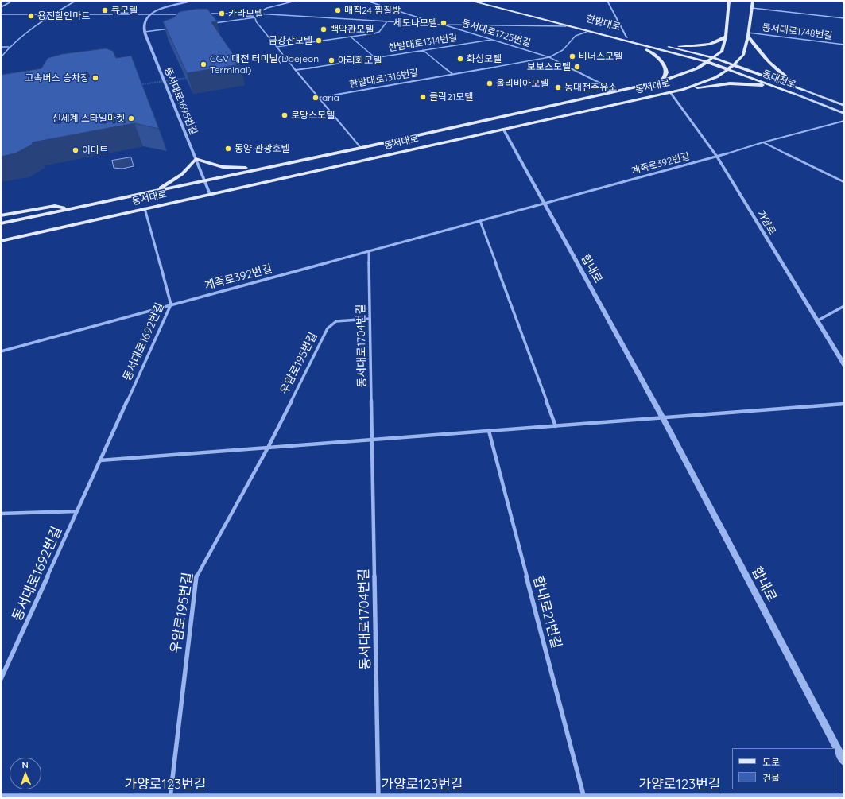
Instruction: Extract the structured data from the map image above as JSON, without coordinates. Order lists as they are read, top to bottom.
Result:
{
  "streets": {
    "main road": ["한밭대로", "동대전로", "동서대로"],
    "street": [
      "동서대로1748번길",
      "동서대로1725번길",
      "한밭대로1314번길",
      "한밭대로1316번길",
      "동서대로1695번길",
      "계족로392번길",
      "가양로",
      "합내로",
      "동서대로1692번길",
      "동서대로1704번길",
      "우암로195번길",
      "합내로21번길",
      "가양로123번길"
    ]
  },
  "crossings": [
    ["한밭대로", "동서대로1725번길"],
    ["한밭대로", "한밭대로1316번길"],
    ["한밭대로", "동대전로"],
    ["한밭대로", "동서대로"],
    ["동서대로1748번길", "동서대로"],
    ["동서대로1725번길", "한밭대로1314번길"],
    ["동서대로1725번길", "한밭대로1316번길"],
    ["동서대로1725번길", "동서대로"],
    ["한밭대로1314번길", "한밭대로1316번길"],
    ["동대전로", "동서대로"],
    ["동서대로", "동서대로1695번길"],
    ["동서대로", "가양로"],
    ["동서대로", "합내로"],
    ["동서대로", "동서대로1692번길"],
    ["계족로392번길", "가양로"],
    ["계족로392번길", "합내로"],
    ["계족로392번길", "동서대로1692번길"],
    ["계족로392번길", "동서대로1704번길"],
    ["동서대로1704번길", "우암로195번길"],
    ["동서대로1704번길", "가양로123번길"],
    ["우암로195번길", "가양로123번길"],
    ["합내로21번길", "가양로123번길"]
  ],
  "places": [
    "큐모텔",
    "매직24 찜질방",
    "카라모텔",
    "용전할인마트",
    "세도나모텔",
    "백악관모텔",
    "금강산모텔",
    "비너스모텔",
    "화성모텔",
    "아리화모텔",
    "CGV 대전 터미널(Daejeon Terminal)",
    "보보스모텔",
    "고속버스 승차장",
    "올리비아모텔",
    "동대전주유소",
    "클릭21모텔",
    "aria",
    "로망스모텔",
    "신세계 스타일마켓",
    "동양 관광호텔",
    "이마트"
  ],
  "legend": ["도로", "건물"],
  "north": "top"
}
